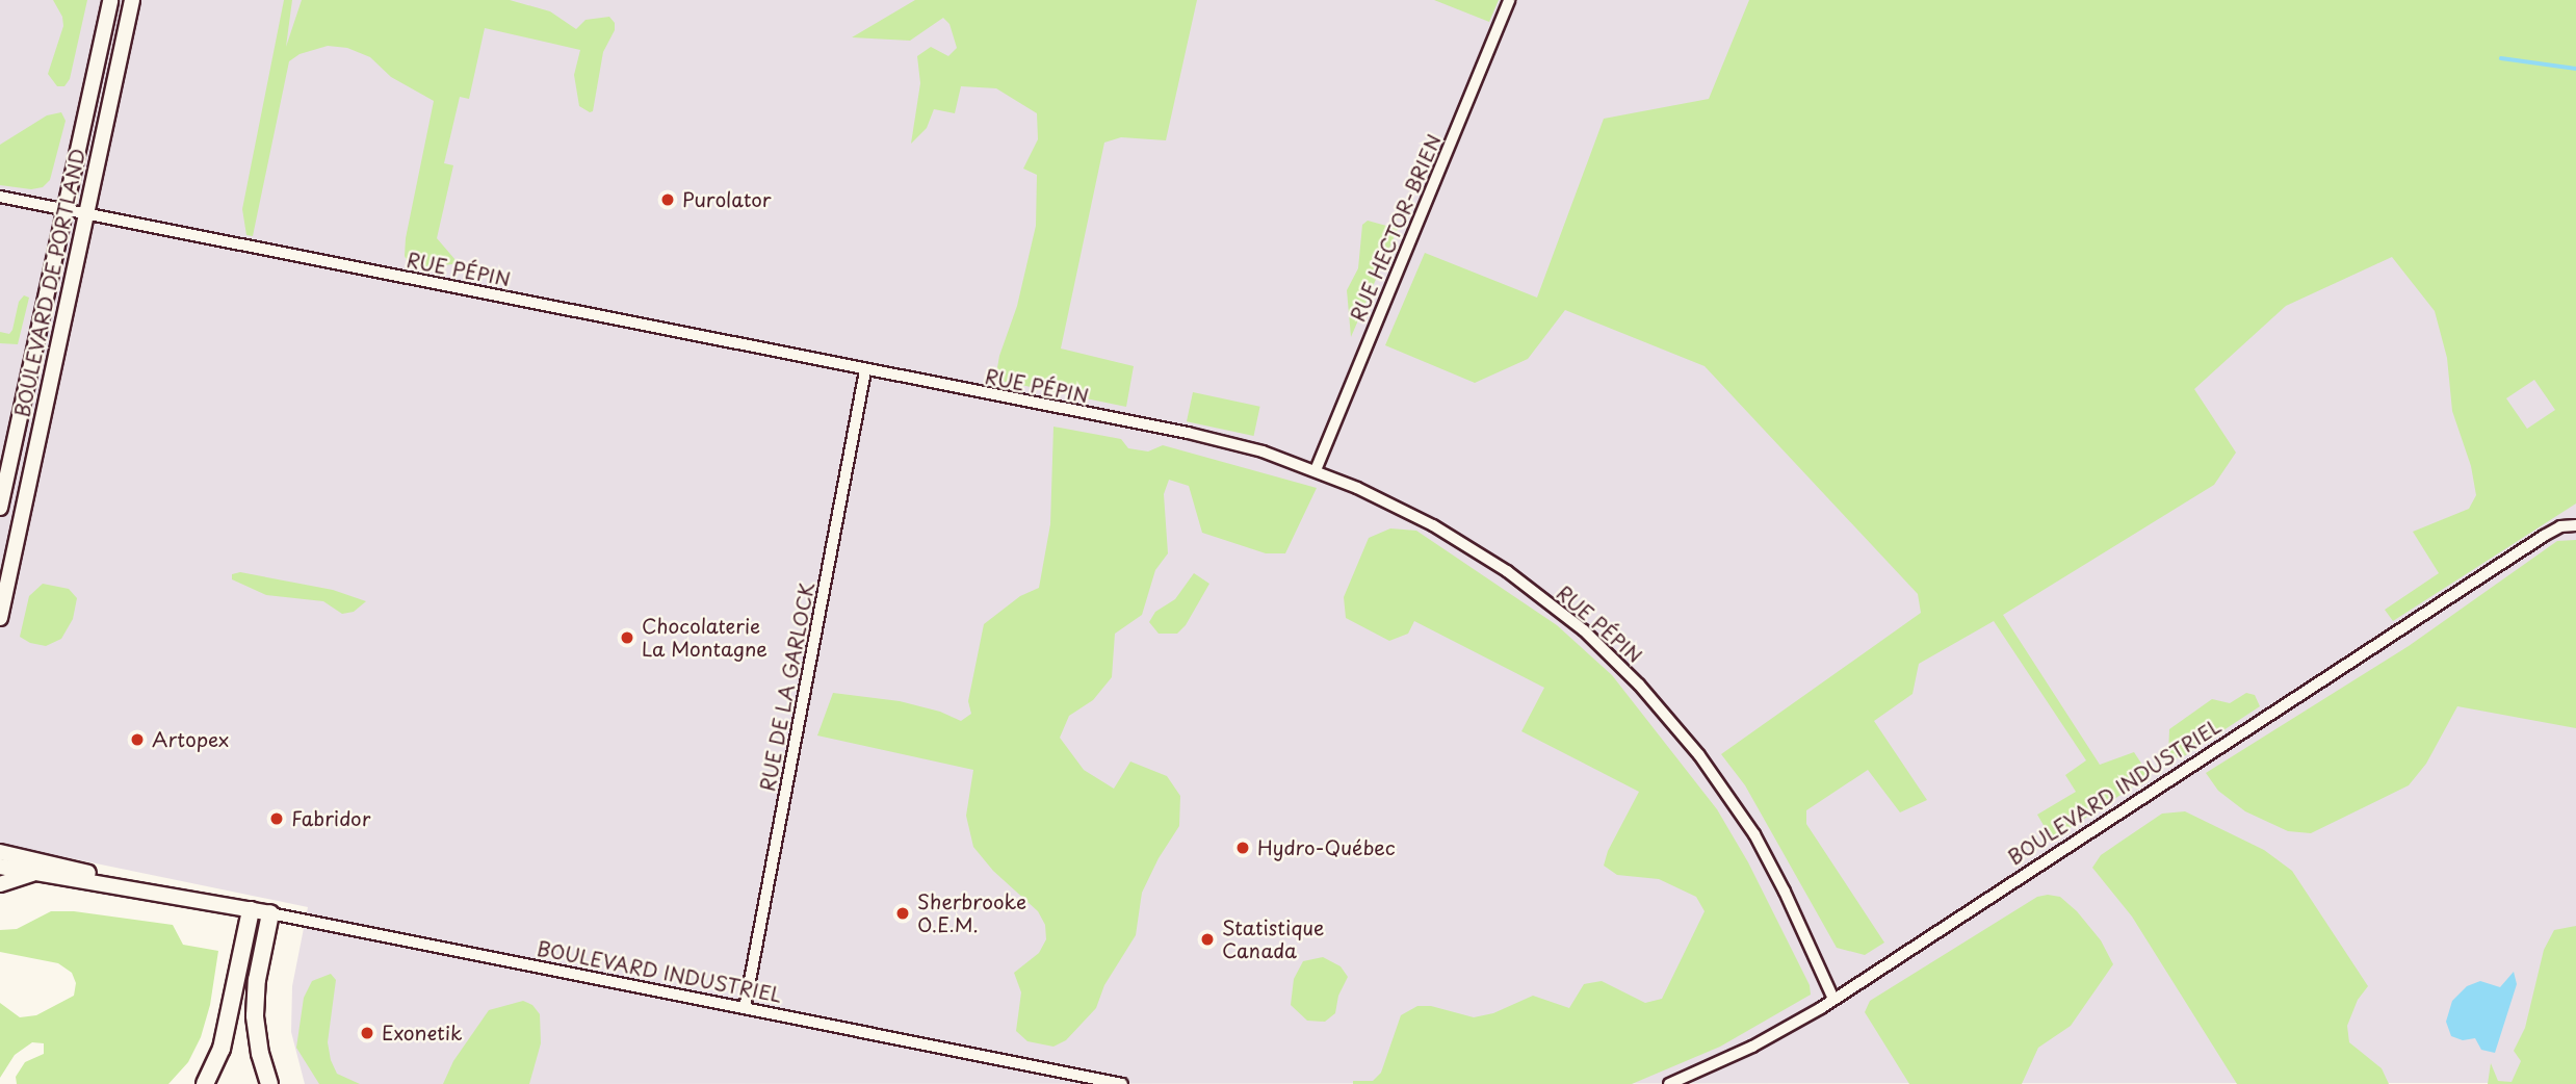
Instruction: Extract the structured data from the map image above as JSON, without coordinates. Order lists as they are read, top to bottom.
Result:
{
  "streets": {
    "main road": ["BOULEVARD DE PORTLAND", "BOULEVARD INDUSTRIEL"],
    "street": ["RUE HECTOR-BRIEN", "RUE PÉPIN", "RUE DE LA GARLOCK"]
  },
  "crossings": [
    ["RUE HECTOR-BRIEN", "RUE PÉPIN"],
    ["RUE PÉPIN", "BOULEVARD DE PORTLAND"],
    ["RUE PÉPIN", "RUE DE LA GARLOCK"],
    ["RUE PÉPIN", "BOULEVARD INDUSTRIEL"],
    ["RUE DE LA GARLOCK", "BOULEVARD INDUSTRIEL"]
  ],
  "places": [
    "Purolator",
    "Chocolaterie La Montagne",
    "Artopex",
    "Fabridor",
    "Hydro-Québec",
    "Sherbrooke O.E.M.",
    "Statistique Canada",
    "Exonetik"
  ]
}
